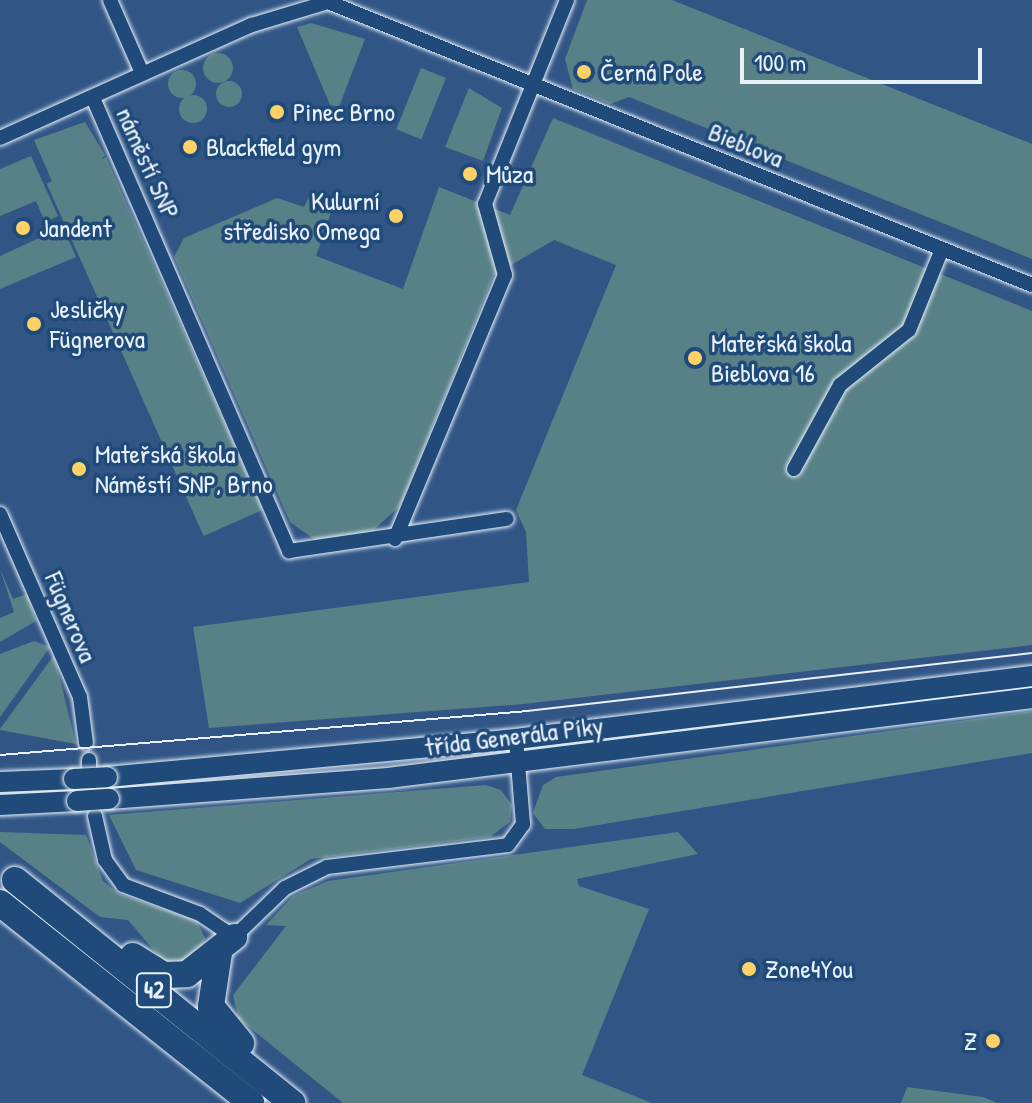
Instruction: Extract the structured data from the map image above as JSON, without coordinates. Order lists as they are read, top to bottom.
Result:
{
  "streets": {
    "highway": ["42"],
    "main road": ["třída Generála Píky"],
    "street": ["Bieblova", "náměstí SNP", "Fügnerova"]
  },
  "crossings": [
    ["Bieblova", "náměstí SNP"]
  ],
  "places": [
    "Černá Pole",
    "Pinec Brno",
    "Blackfield gym",
    "Můza",
    "Kulurní středisko Omega",
    "Jandent",
    "Jesličky Fügnerova",
    "Mateřská škola Bieblova 16",
    "Mateřská škola Náměstí SNP, Brno",
    "Zone4You",
    "Z"
  ],
  "scale_bar": "100 m"
}
